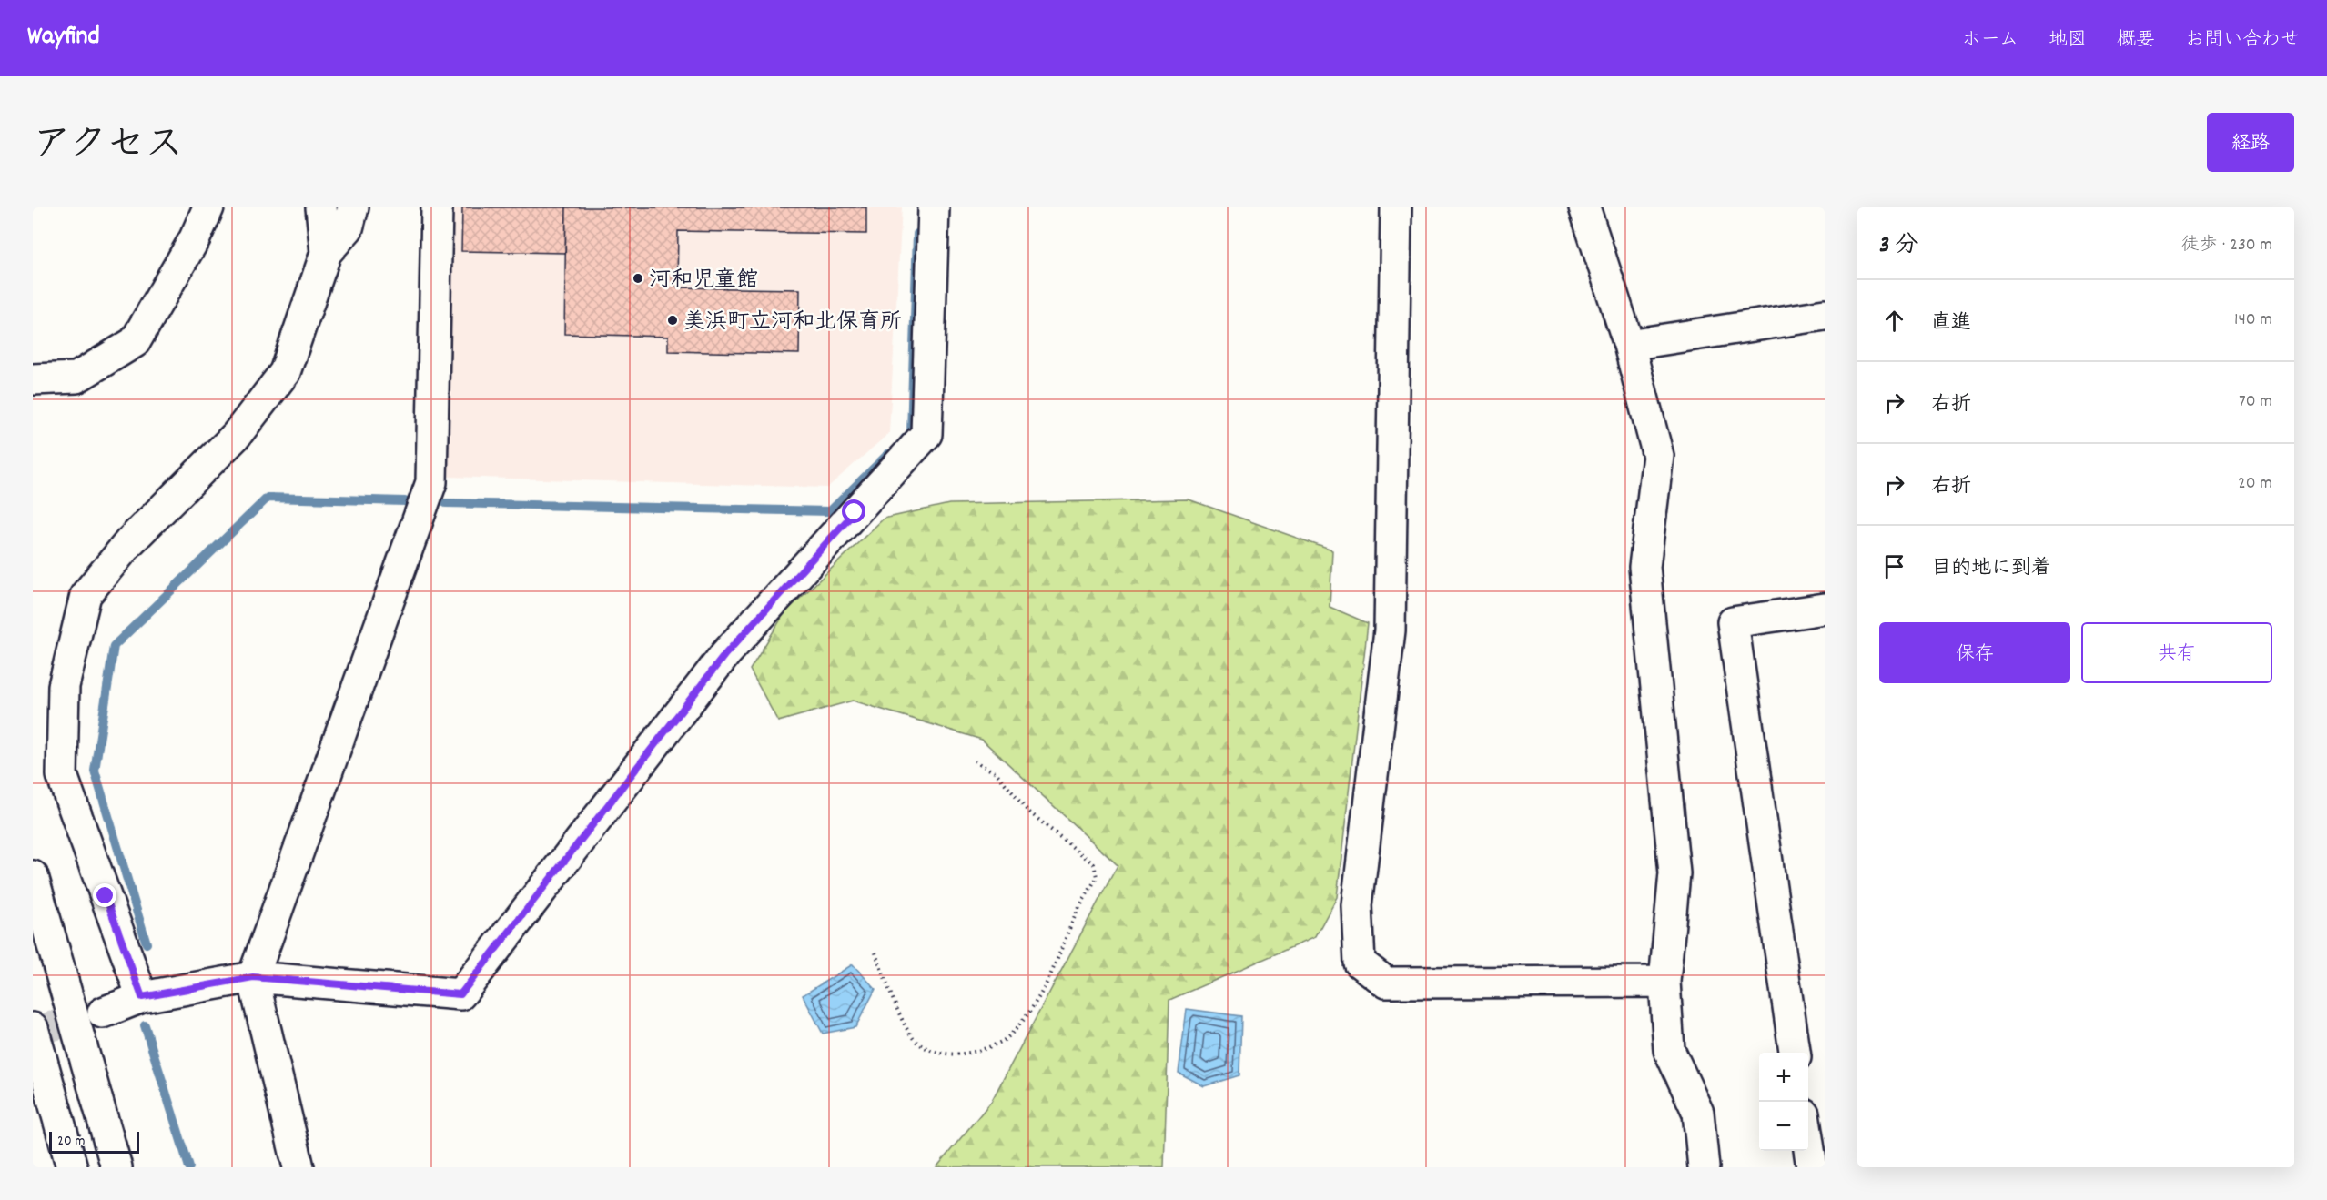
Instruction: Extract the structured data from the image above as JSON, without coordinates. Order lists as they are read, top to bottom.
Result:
{
  "places": ["河和児童館", "美浜町立河和北保育所"],
  "scale_bar": "20 m",
  "page": {
    "header": "Wayfind",
    "nav": [
      "ホーム",
      "地図",
      "概要",
      "お問い合わせ"
    ],
    "title": "アクセス",
    "buttons": [
      "経路",
      ["保存", "共有"]
    ],
    "heading": ["3 分", "徒歩 · 230 m"],
    "list": [
      ["直進", "140 m"],
      ["右折", "70 m"],
      ["右折", "20 m"],
      "目的地に到着"
    ],
    "map_buttons": ["+", "−"],
    "scale": "20 m"
  }
}
